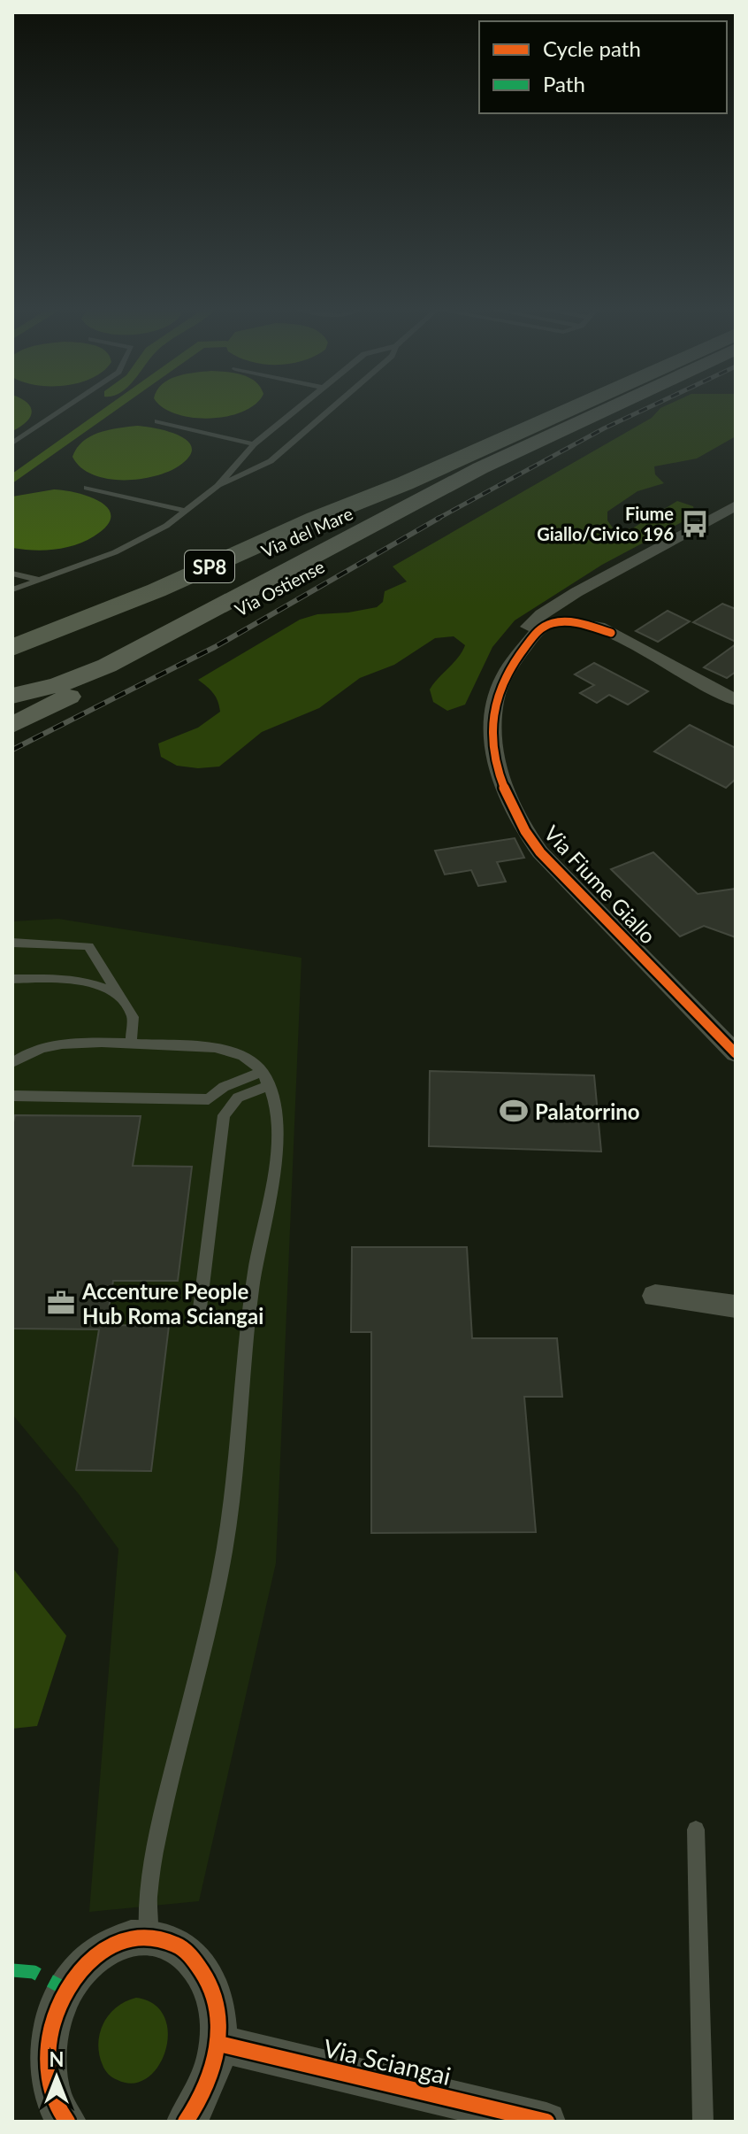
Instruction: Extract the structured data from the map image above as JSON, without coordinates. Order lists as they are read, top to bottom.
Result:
{
  "streets": {
    "main road": ["Via del Mare", "SP8", "Via Ostiense"],
    "street": ["Via Fiume Giallo", "Via Sciangai"]
  },
  "places": {
    "bus stop": ["Fiume Giallo/Civico 196"],
    "sports": ["Palatorrino"],
    "office": ["Accenture People Hub Roma Sciangai"]
  },
  "legend": ["Cycle path", "Path"],
  "north": "top"
}
